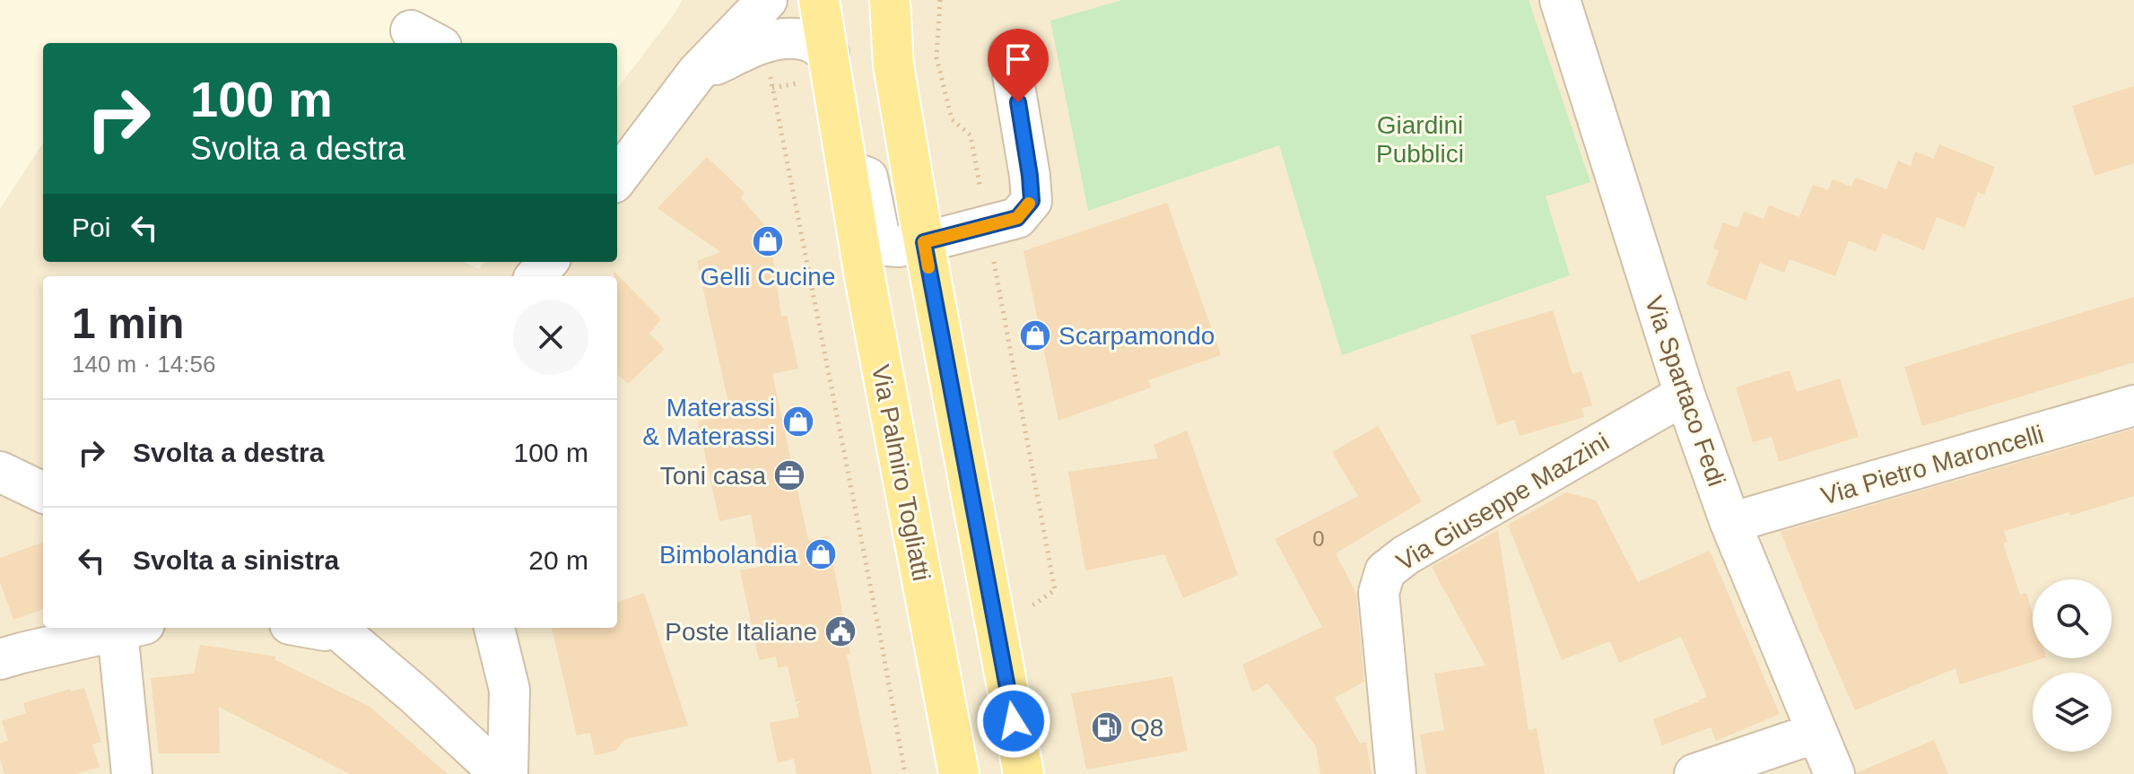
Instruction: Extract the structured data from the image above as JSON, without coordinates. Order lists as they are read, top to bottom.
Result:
{
  "streets": {
    "main road": ["Via Palmiro Togliatti"],
    "street": ["Via Spartaco Fedi", "Via Pietro Maroncelli", "Via Giuseppe Mazzini"]
  },
  "crossings": [
    ["Via Spartaco Fedi", "Via Pietro Maroncelli"],
    ["Via Spartaco Fedi", "Via Giuseppe Mazzini"]
  ],
  "parks": ["Giardini Pubblici"],
  "places": {
    "shop": [
      "Gelli Cucine",
      "Scarpamondo",
      "Materassi & Materassi",
      "Bimbolandia"
    ],
    "office": ["Toni casa"],
    "public building": ["Poste Italiane"],
    "fuel station": ["Q8"]
  },
  "house_numbers": ["0"],
  "page": {
    "turn": ["100 m", "Svolta a destra"],
    "then": "Poi",
    "heading": ["1 min", "140 m · 14:56"],
    "list": [
      {
        "name": "Svolta a destra",
        "value": "100 m"
      },
      {
        "name": "Svolta a sinistra",
        "value": "20 m"
      }
    ]
  }
}
